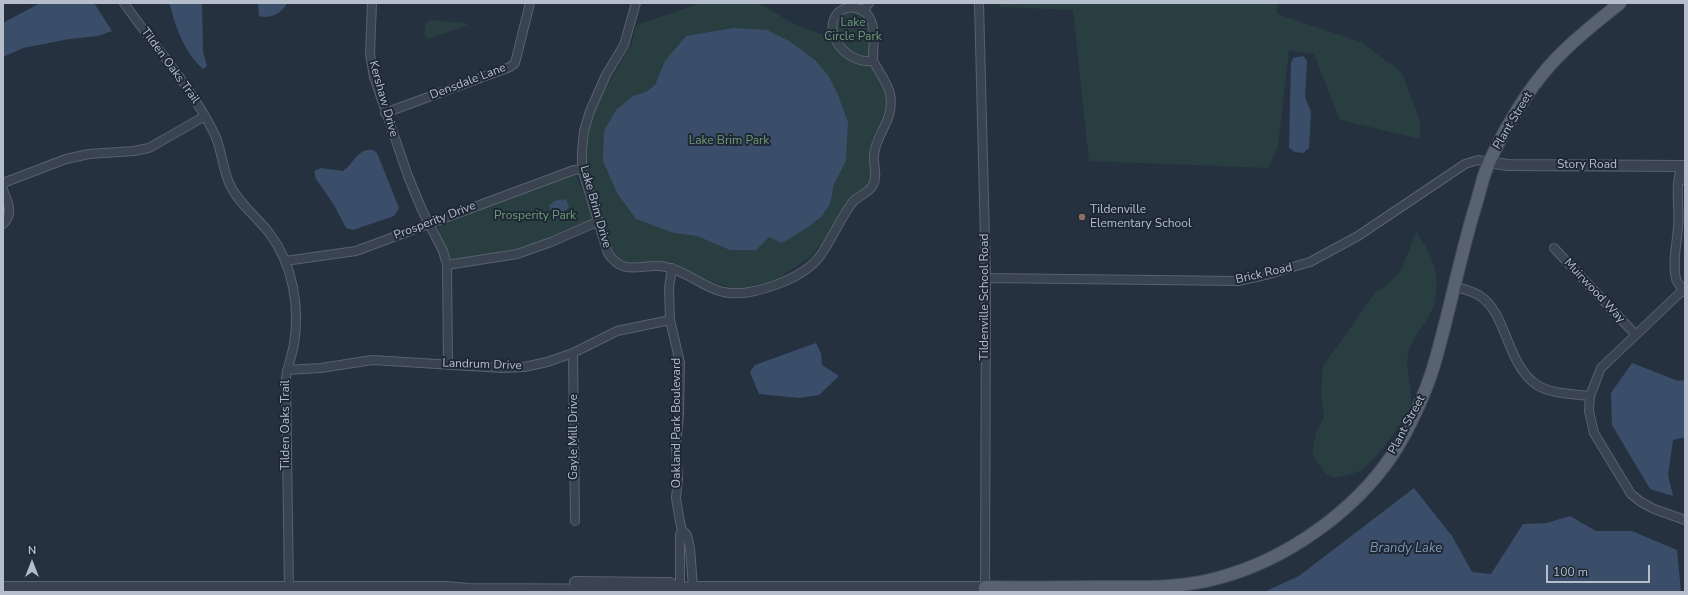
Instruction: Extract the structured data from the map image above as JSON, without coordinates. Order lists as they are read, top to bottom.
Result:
{
  "streets": {
    "main road": ["Plant Street"],
    "street": [
      "Tilden Oaks Trail",
      "Densdale Lane",
      "Kershaw Drive",
      "Story Road",
      "Lake Brim Drive",
      "Prosperity Drive",
      "Brick Road",
      "Muirwood Way",
      "Tildenville School Road",
      "Landrum Drive",
      "Oakland Park Boulevard",
      "Gayle Mill Drive"
    ]
  },
  "crossings": [
    ["Tilden Oaks Trail", "Prosperity Drive"],
    ["Tilden Oaks Trail", "Landrum Drive"],
    ["Densdale Lane", "Kershaw Drive"],
    ["Kershaw Drive", "Prosperity Drive"],
    ["Plant Street", "Story Road"],
    ["Plant Street", "Brick Road"],
    ["Plant Street", "Tildenville School Road"],
    ["Story Road", "Brick Road"],
    ["Lake Brim Drive", "Prosperity Drive"],
    ["Lake Brim Drive", "Oakland Park Boulevard"],
    ["Brick Road", "Tildenville School Road"],
    ["Landrum Drive", "Oakland Park Boulevard"],
    ["Landrum Drive", "Gayle Mill Drive"]
  ],
  "water": ["Brandy Lake"],
  "parks": ["Lake Circle Park", "Lake Brim Park", "Prosperity Park"],
  "places": ["Tildenville Elementary School"],
  "scale_bar": "100 m",
  "north": "top"
}
